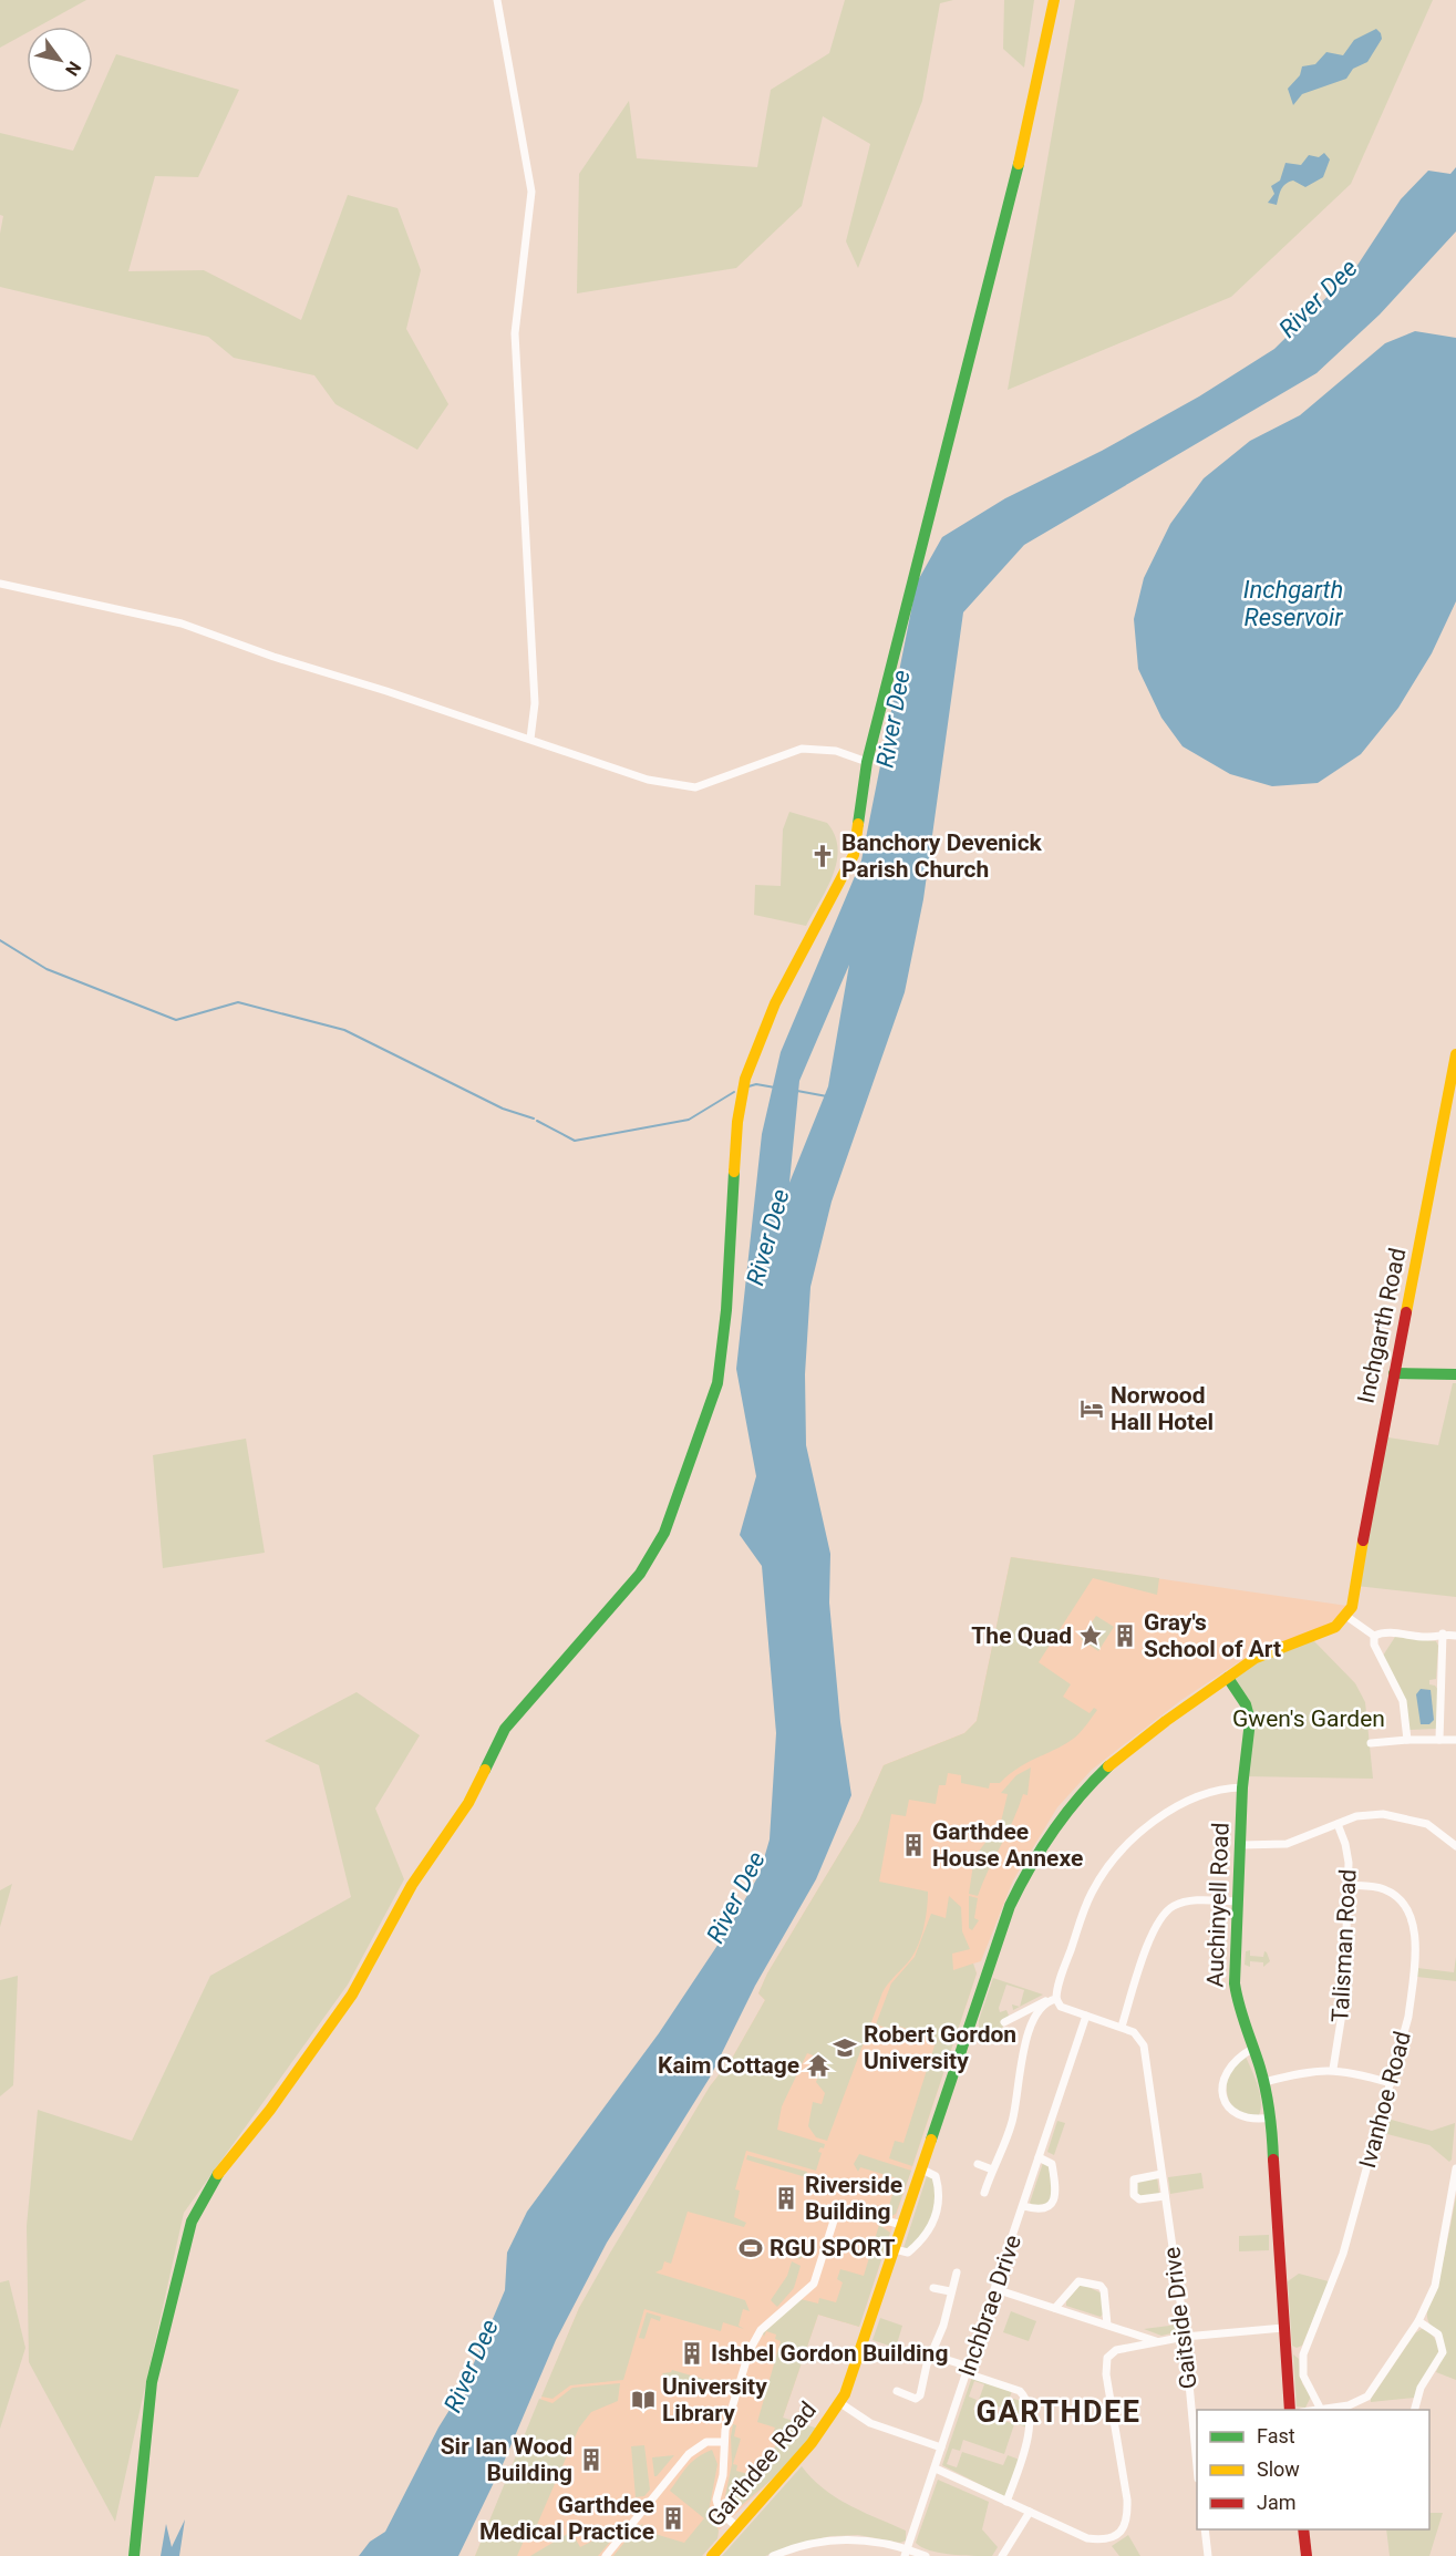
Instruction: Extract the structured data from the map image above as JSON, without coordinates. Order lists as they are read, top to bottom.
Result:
{
  "streets": {
    "main road": ["Inchgarth Road", "Auchinyell Road", "Garthdee Road"],
    "street": [
      "Talisman Road",
      "Ivanhoe Road",
      "Inchbrae Drive",
      "Gaitside Drive"
    ]
  },
  "crossings": [
    ["Inchgarth Road", "Garthdee Road"],
    ["Auchinyell Road", "Garthdee Road"],
    ["Talisman Road", "Ivanhoe Road"],
    ["Inchbrae Drive", "Gaitside Drive"]
  ],
  "districts": ["GARTHDEE"],
  "water": ["River Dee", "Inchgarth Reservoir"],
  "parks": ["Gwen's Garden"],
  "places": {
    "church": ["Banchory Devenick Parish Church"],
    "hotel": ["Norwood Hall Hotel"],
    "place": ["The Quad"],
    "building": [
      "Gray's School of Art",
      "Garthdee House Annexe",
      "Riverside Building",
      "Ishbel Gordon Building",
      "Sir Ian Wood Building",
      "Garthdee Medical Practice"
    ],
    "school or university": ["Robert Gordon University"],
    "temple": ["Kaim Cottage"],
    "sports": ["RGU SPORT"],
    "library": ["University Library"]
  },
  "legend": ["Fast", "Slow", "Jam"],
  "north": "bottom right"
}
